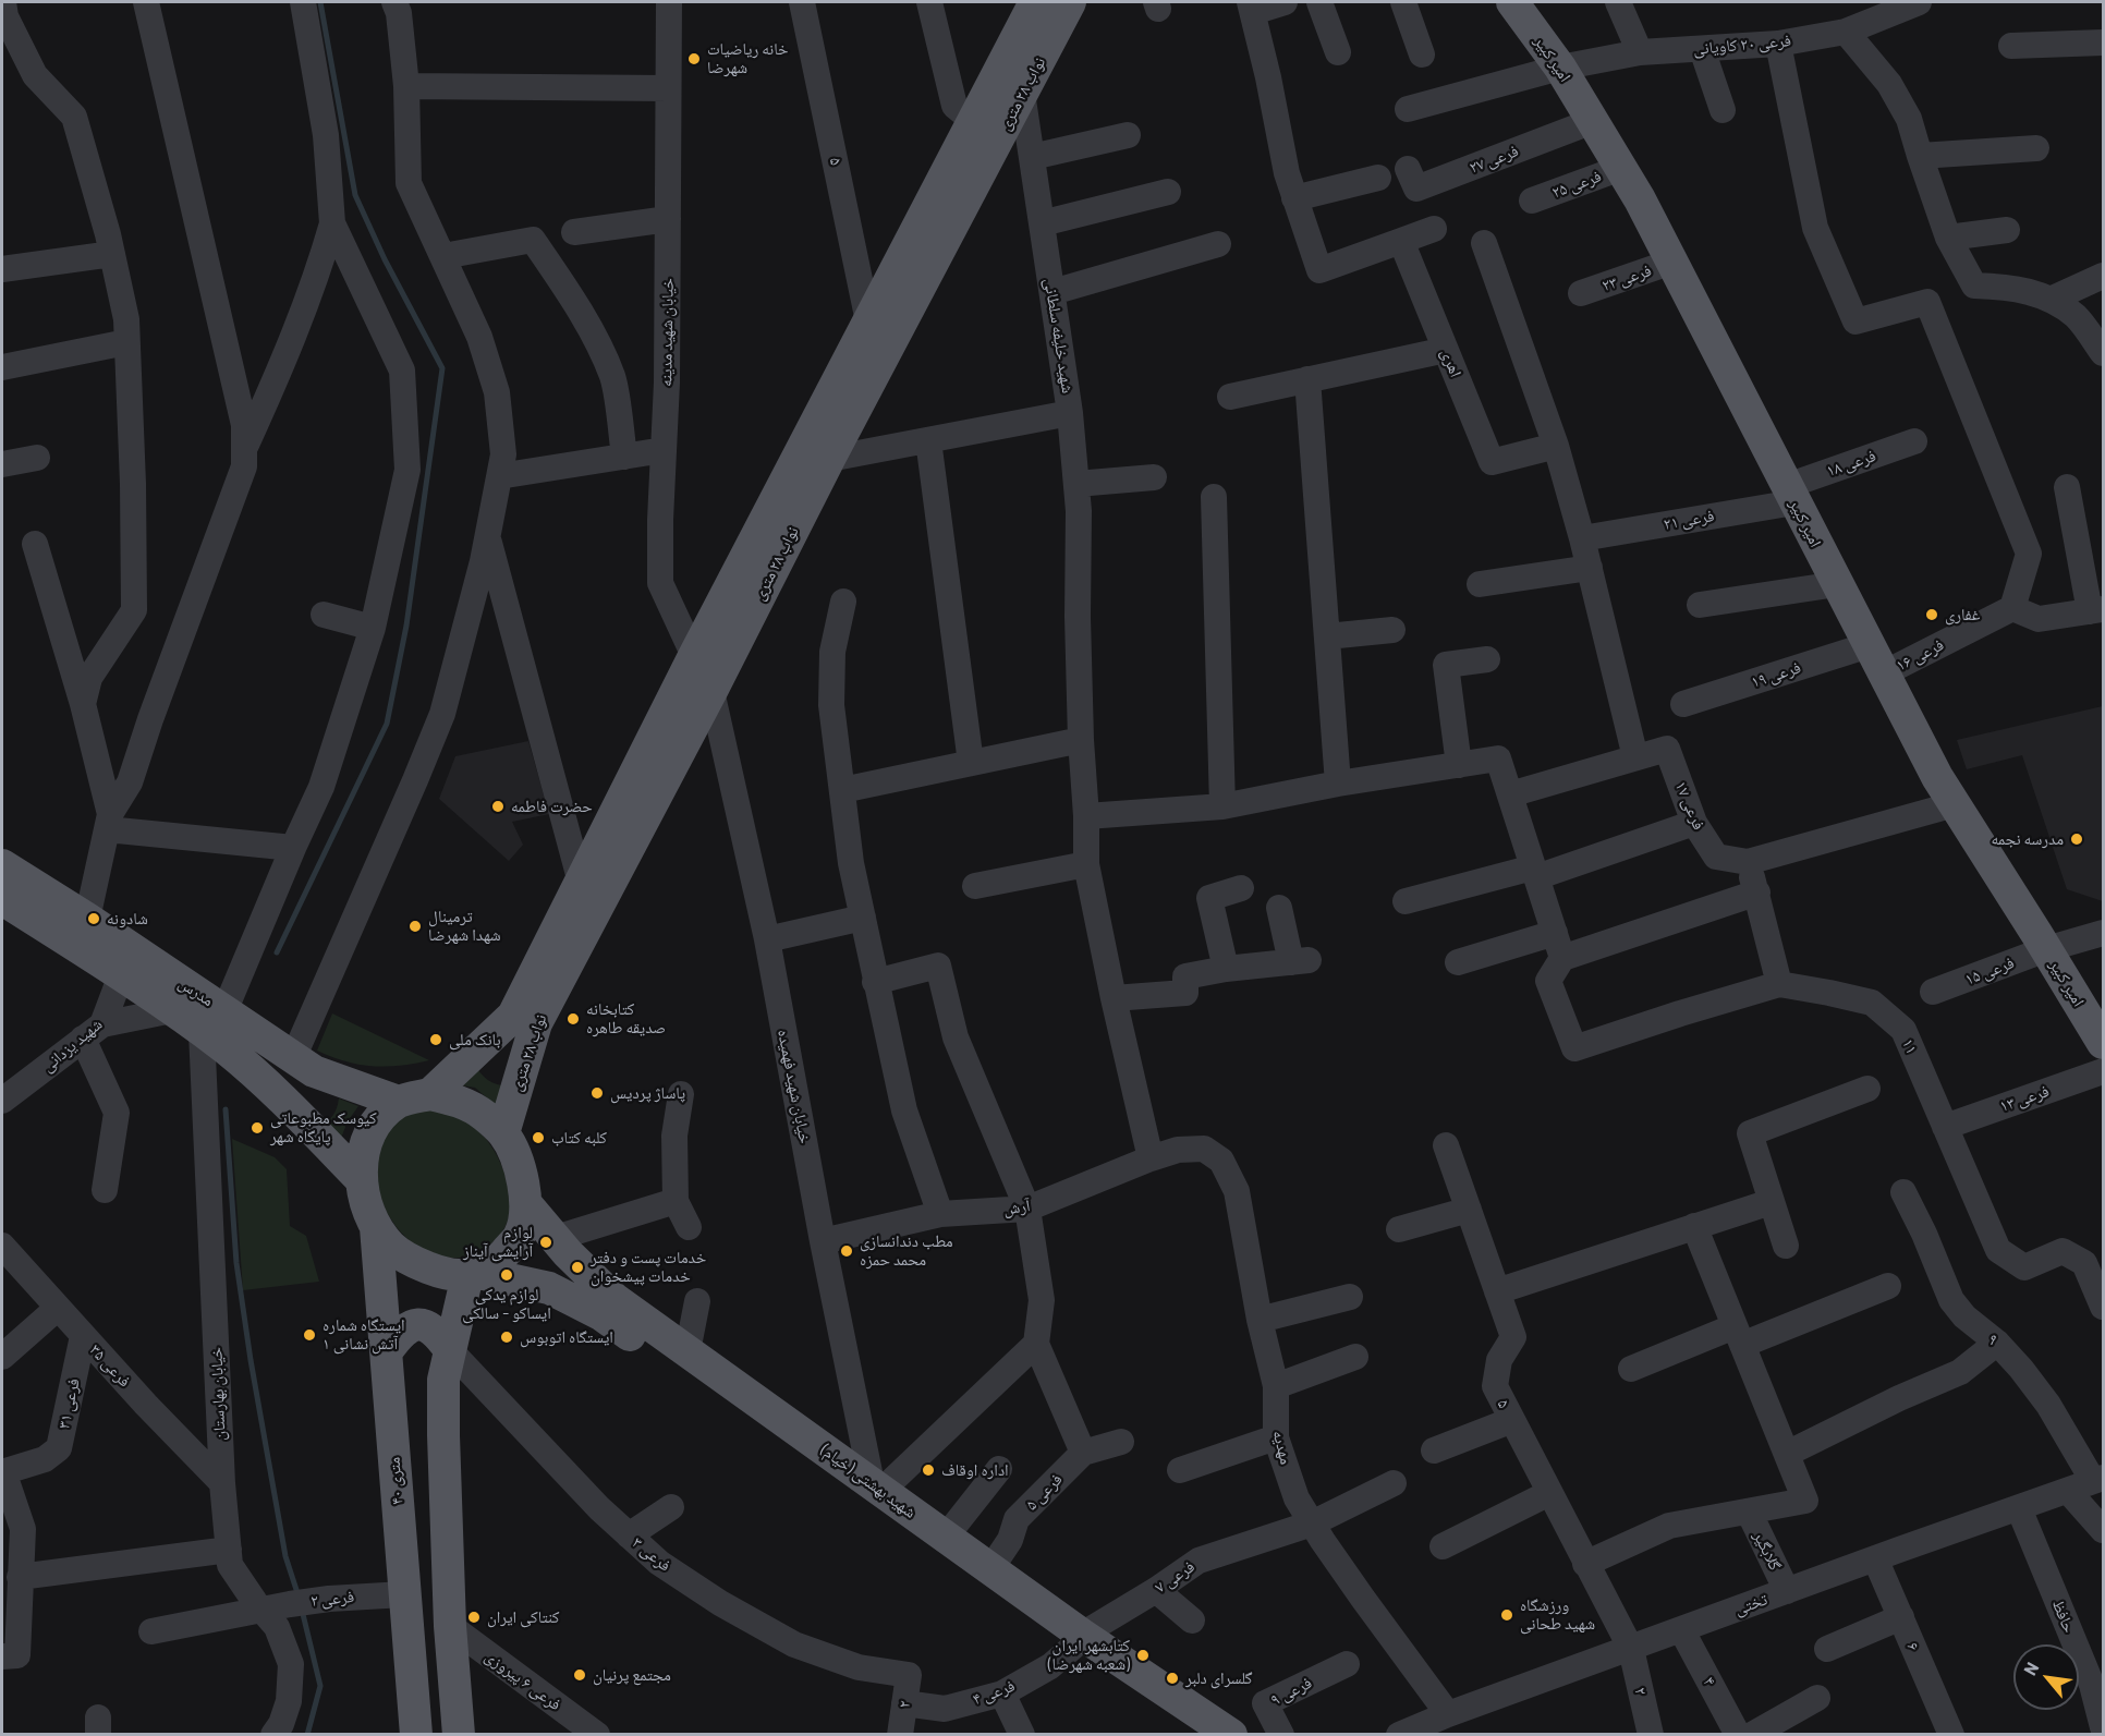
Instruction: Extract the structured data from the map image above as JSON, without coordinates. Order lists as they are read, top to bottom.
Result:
{
  "streets": {
    "main road": [
      "امیر کبیر",
      "نواب ۲۸ متری",
      "مدرس",
      "۴۰ متری",
      "شهید بهشتی (خیام)"
    ],
    "street": [
      "فرعی ۲۰ کاویانی",
      "فرعی ۲۷",
      "۵",
      "فرعی ۲۵",
      "فرعی ۲۳",
      "خیابان شهید مدینه",
      "شهید خلیفه سلطانی",
      "اهری",
      "فرعی ۱۸",
      "فرعی ۲۱",
      "فرعی ۱۶",
      "فرعی ۱۹",
      "فرعی ۱۷",
      "فرعی ۱۵",
      "شهید یزدانی",
      "۱۱",
      "خیابان شهید فهمیده",
      "فرعی ۱۳",
      "آرش",
      "۹",
      "فرعی ۳۵",
      "خیابان بهارستان",
      "فرعی ۳۱",
      "مهدیه",
      "فرعی ۵",
      "گلابگیر",
      "فرعی ۳",
      "فرعی ۷",
      "فرعی ۲",
      "تختی",
      "حافظ",
      "۶",
      "فرعی ۶ پیروزی",
      "۴",
      "فرعی ۹",
      "۲",
      "فرعی ۴"
    ]
  },
  "crossings": [
    ["فرعی ۲۰ کاویانی", "امیر کبیر"],
    ["امیر کبیر", "فرعی ۲۷"],
    ["امیر کبیر", "فرعی ۲۵"],
    ["امیر کبیر", "فرعی ۲۳"],
    ["امیر کبیر", "فرعی ۱۸"],
    ["امیر کبیر", "فرعی ۲۱"],
    ["امیر کبیر", "فرعی ۱۶"],
    ["امیر کبیر", "فرعی ۱۹"],
    ["امیر کبیر", "فرعی ۱۷"],
    ["امیر کبیر", "فرعی ۱۵"],
    ["نواب ۲۸ متری", "۵"],
    ["نواب ۲۸ متری", "خیابان شهید مدینه"],
    ["نواب ۲۸ متری", "شهید خلیفه سلطانی"],
    ["نواب ۲۸ متری", "مدرس"],
    ["نواب ۲۸ متری", "خیابان شهید فهمیده"],
    ["نواب ۲۸ متری", "۴۰ متری"],
    ["نواب ۲۸ متری", "شهید بهشتی (خیام)"],
    ["۵", "تختی"],
    ["۵", "۲"],
    ["فرعی ۱۸", "فرعی ۲۱"],
    ["مدرس", "شهید یزدانی"],
    ["مدرس", "خیابان بهارستان"],
    ["مدرس", "۴۰ متری"],
    ["مدرس", "شهید بهشتی (خیام)"],
    ["۱۱", "فرعی ۱۳"],
    ["خیابان شهید فهمیده", "آرش"],
    ["خیابان شهید فهمیده", "شهید بهشتی (خیام)"],
    ["آرش", "مهدیه"],
    ["۹", "تختی"],
    ["فرعی ۳۵", "خیابان بهارستان"],
    ["فرعی ۳۵", "فرعی ۳۱"],
    ["خیابان بهارستان", "فرعی ۲"],
    ["مهدیه", "فرعی ۷"],
    ["مهدیه", "تختی"],
    ["۴۰ متری", "شهید بهشتی (خیام)"],
    ["۴۰ متری", "فرعی ۲"],
    ["شهید بهشتی (خیام)", "فرعی ۵"],
    ["شهید بهشتی (خیام)", "فرعی ۷"],
    ["شهید بهشتی (خیام)", "فرعی ۴"],
    ["گلابگیر", "تختی"],
    ["فرعی ۳", "۲"],
    ["فرعی ۷", "فرعی ۴"],
    ["تختی", "حافظ"],
    ["تختی", "۶"],
    ["تختی", "۴"],
    ["تختی", "۲"],
    ["۲", "فرعی ۴"]
  ],
  "places": [
    "خانه ریاضیات شهرضا",
    "غفاری",
    "حضرت فاطمه",
    "مدرسه نجمه",
    "شادونه",
    "ترمینال شهدا شهرضا",
    "کتابخانه صدیقه طاهره",
    "بانک ملی",
    "پاساژ پردیس",
    "کیوسک مطبوعاتی پایگاه شهر",
    "کلبه کتاب",
    "لوازم آرایشی آیناز",
    "مطب دندانسازی محمد حمزه",
    "خدمات پست و دفتر خدمات پیشخوان",
    "لوازم یدکی ایساکو - سالکی",
    "ایستگاه شماره ۱ آتش نشانی",
    "ایستگاه اتوبوس",
    "اداره اوقاف",
    "ورزشگاه شهید طحانی",
    "کنتاکی ایران",
    "کتابشهر ایران (شعبه شهرضا)",
    "مجتمع پرنیان",
    "گلسرای دلبر"
  ],
  "north": "top left"
}
